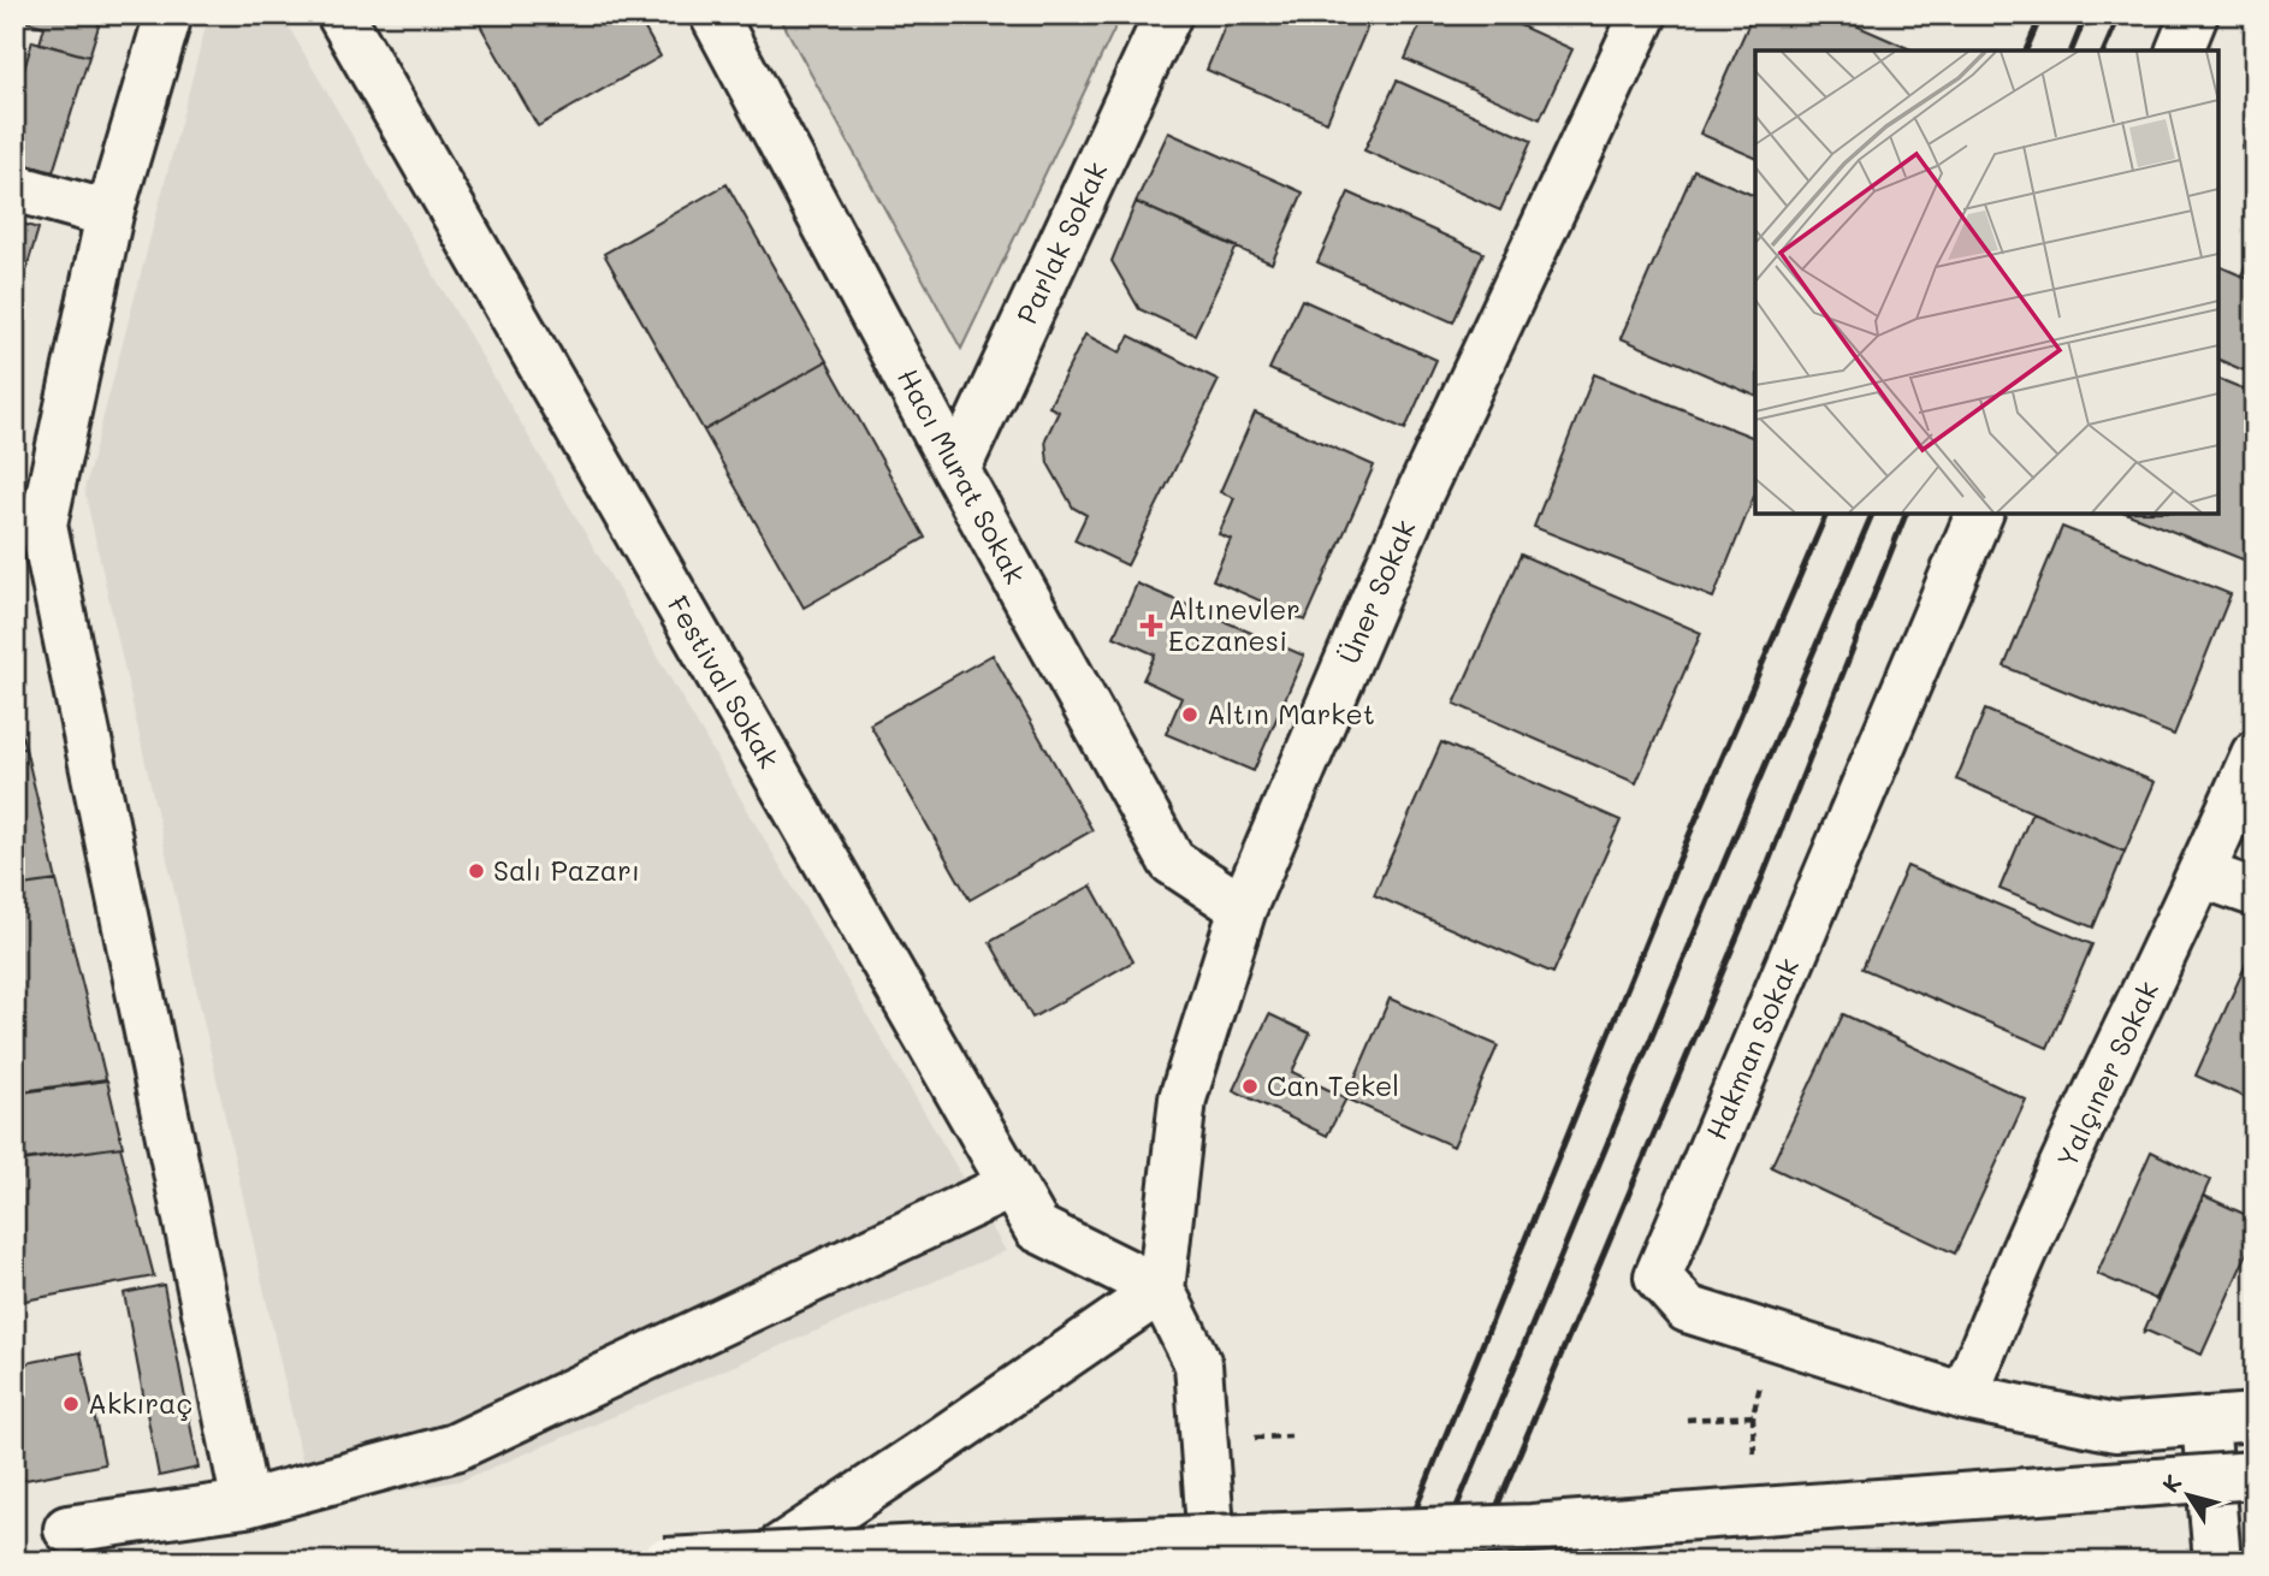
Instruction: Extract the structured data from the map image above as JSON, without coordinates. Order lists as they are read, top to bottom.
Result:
{
  "streets": {
    "street": [
      "Parlak Sokak",
      "Hacı Murat Sokak",
      "Üner Sokak",
      "Festival Sokak",
      "Hakman Sokak",
      "Yalçıner Sokak"
    ]
  },
  "crossings": [
    ["Parlak Sokak", "Hacı Murat Sokak"],
    ["Hacı Murat Sokak", "Üner Sokak"],
    ["Üner Sokak", "Festival Sokak"],
    ["Hakman Sokak", "Yalçıner Sokak"]
  ],
  "places": {
    "health": ["Altınevler Eczanesi"],
    "other": [
      "Altın Market",
      "Salı Pazarı",
      "Can Tekel",
      "Akkıraç"
    ]
  },
  "north": "top left"
}
